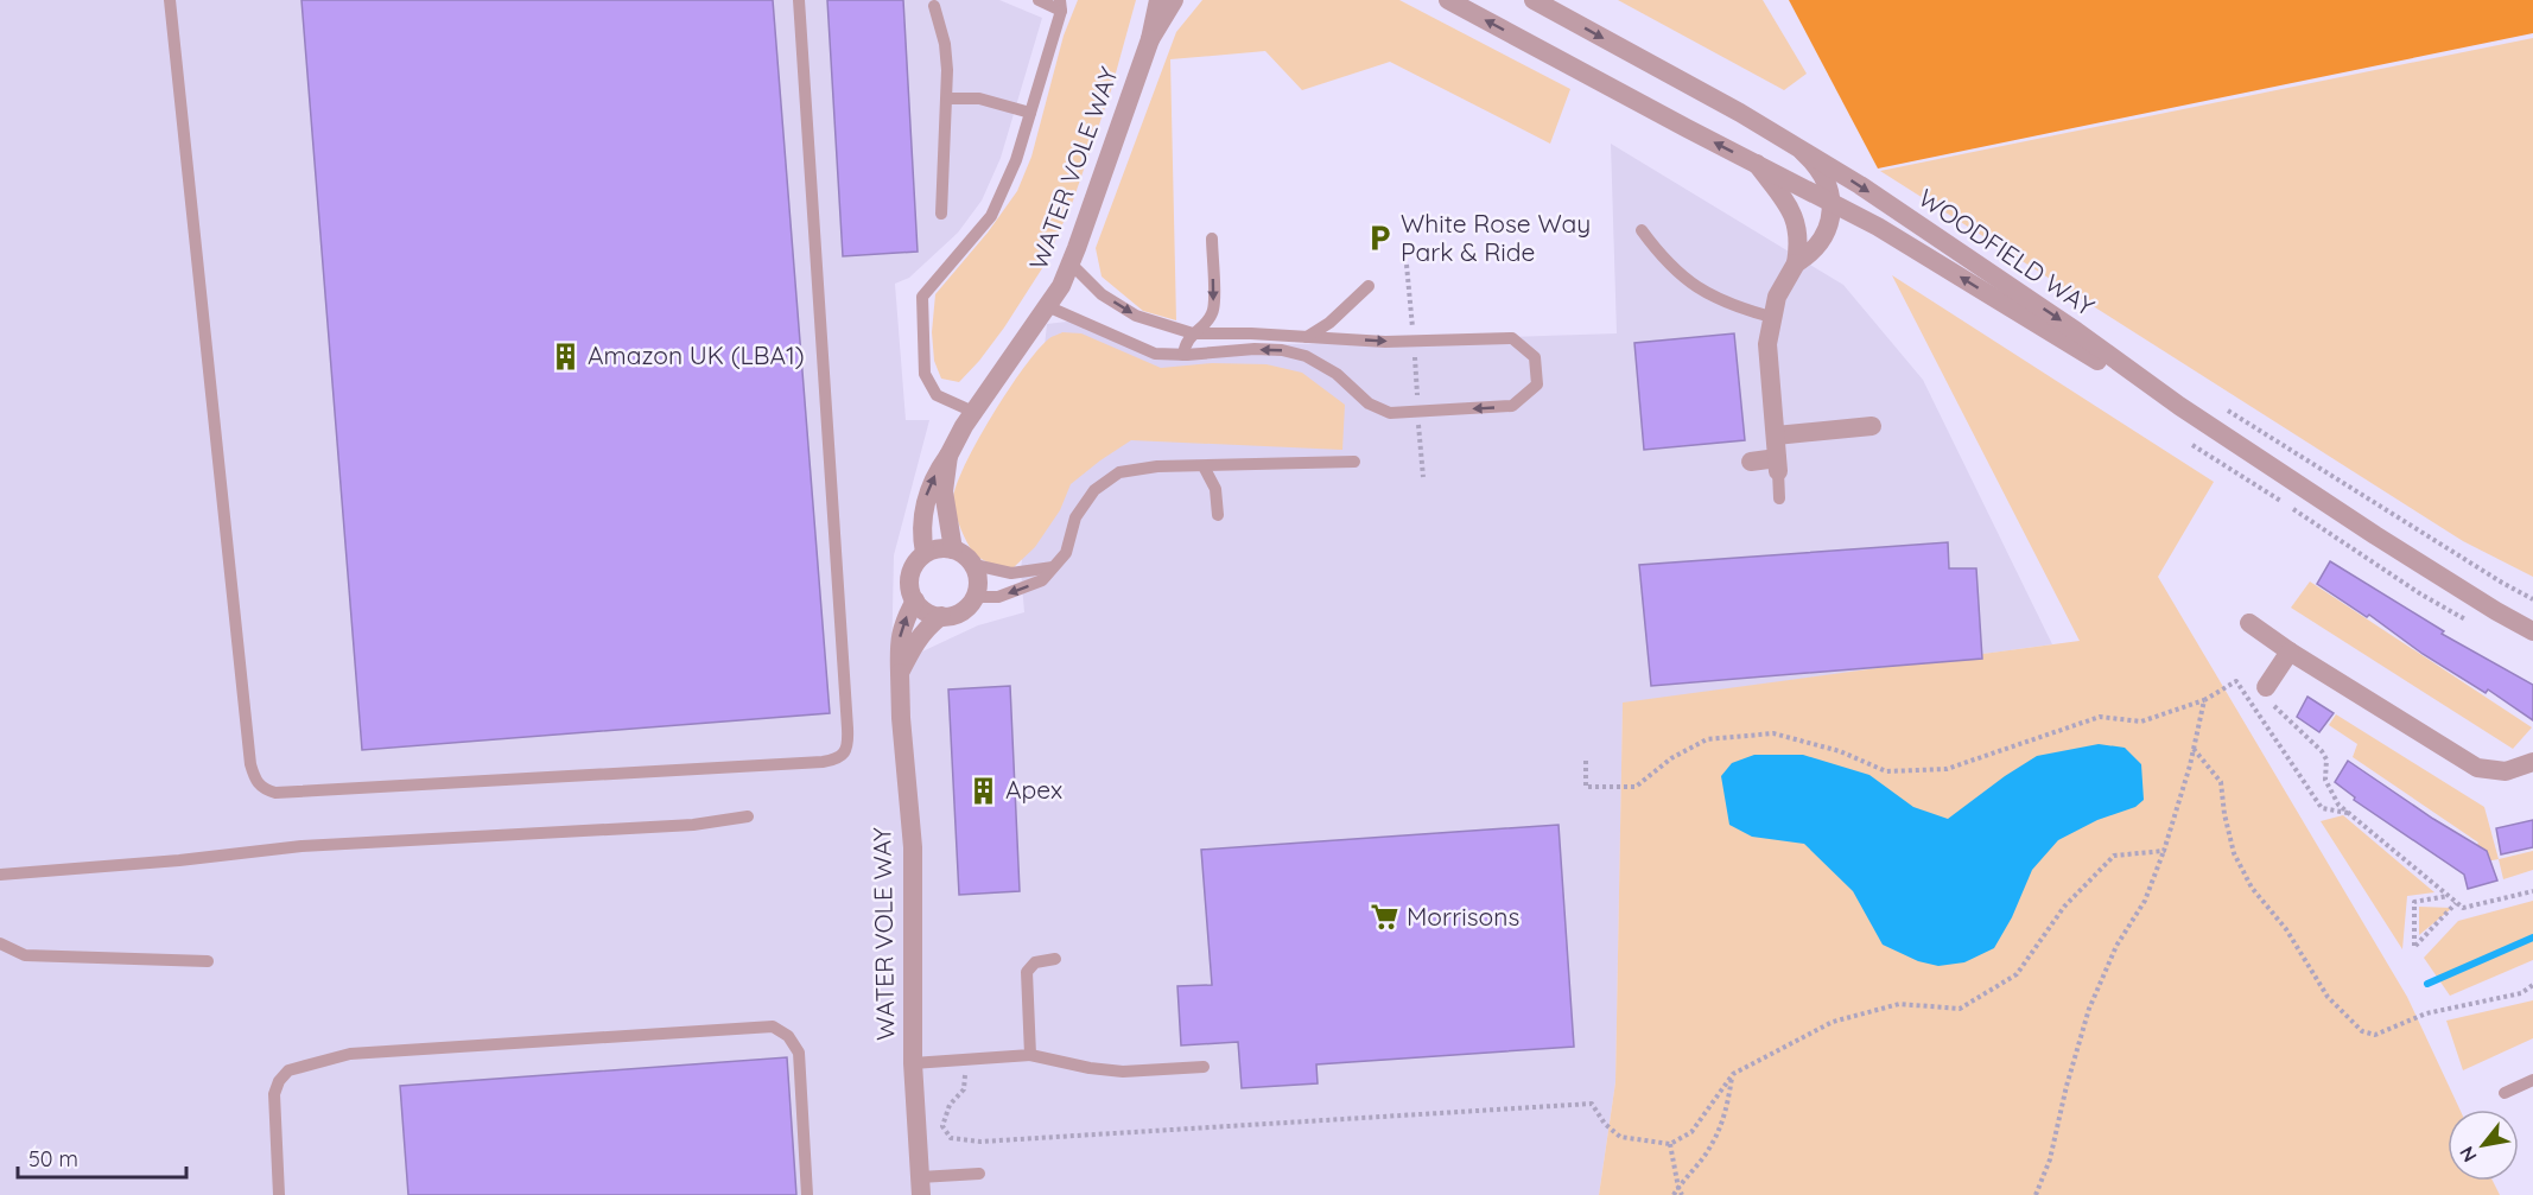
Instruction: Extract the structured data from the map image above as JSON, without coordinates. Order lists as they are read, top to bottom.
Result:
{
  "streets": {
    "street": ["WATER VOLE WAY", "WOODFIELD WAY"]
  },
  "places": {
    "parking": ["White Rose Way Park & Ride"],
    "building": ["Amazon UK (LBA1)", "Apex"],
    "supermarket": ["Morrisons"]
  },
  "scale_bar": "50 m",
  "north": "bottom left"
}
